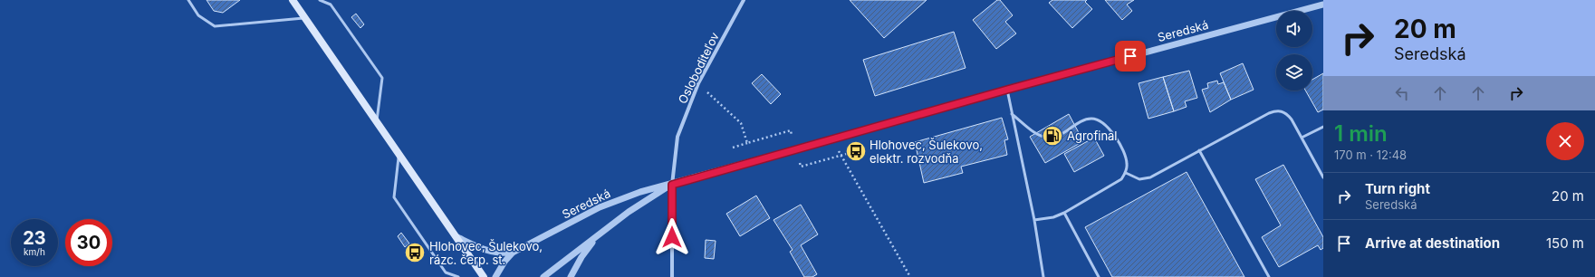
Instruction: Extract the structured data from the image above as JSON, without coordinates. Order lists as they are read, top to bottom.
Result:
{
  "streets": {
    "street": ["Seredská", "Osloboditeľov"]
  },
  "crossings": [
    ["Seredská", "Osloboditeľov"]
  ],
  "places": {
    "fuel station": ["Agrofinal"],
    "bus stop": ["Hlohovec, Šulekovo, elektr. rozvodňa", "Hlohovec, Šulekovo, rázc. čerp. st."]
  },
  "page": {
    "turn": ["20 m", "Seredská"],
    "heading": ["1 min", "170 m · 12:48"],
    "list": [
      {
        "name": "Turn right",
        "note": "Seredská",
        "value": "20 m"
      },
      {
        "name": "Arrive at destination",
        "value": "150 m"
      }
    ],
    "speed": "23 km/h",
    "limit": "30"
  }
}
